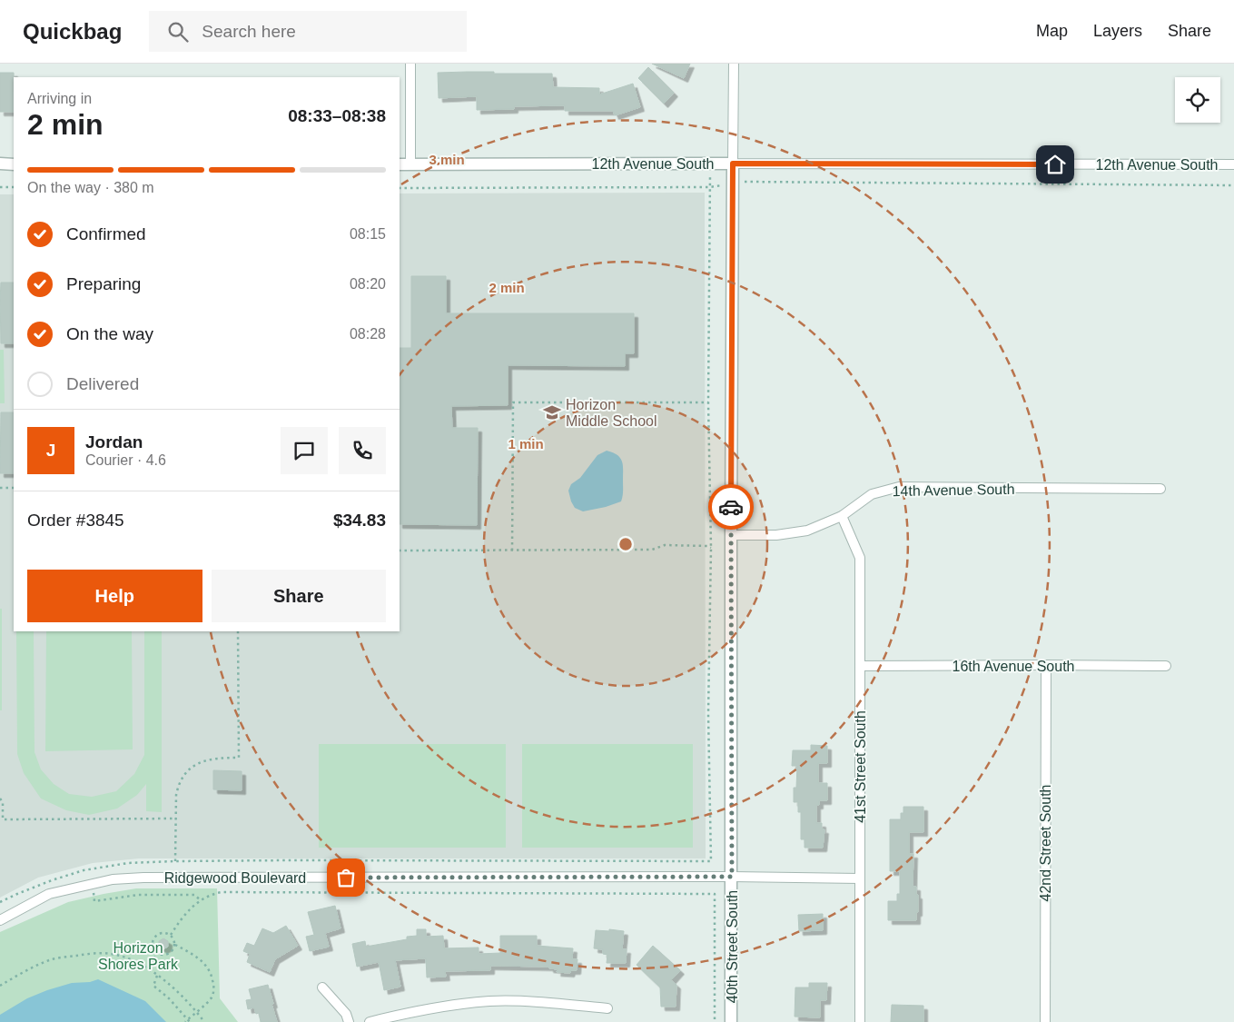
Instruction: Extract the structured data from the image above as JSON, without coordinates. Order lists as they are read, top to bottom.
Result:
{
  "streets": {
    "street": [
      "12th Avenue South",
      "14th Avenue South",
      "16th Avenue South",
      "41st Street South",
      "42nd Street South",
      "Ridgewood Boulevard",
      "40th Street South"
    ]
  },
  "crossings": [
    ["12th Avenue South", "40th Street South"],
    ["14th Avenue South", "41st Street South"],
    ["14th Avenue South", "40th Street South"],
    ["16th Avenue South", "41st Street South"],
    ["16th Avenue South", "42nd Street South"],
    ["41st Street South", "Ridgewood Boulevard"],
    ["Ridgewood Boulevard", "40th Street South"]
  ],
  "parks": ["Horizon Shores Park"],
  "places": {
    "school or university": ["Horizon Middle School"]
  },
  "page": {
    "header": "Quickbag",
    "search": "Search here",
    "nav": ["Map", "Layers", "Share"],
    "heading": ["2 min", "Arriving in", "08:33–08:38"],
    "panel": [
      "Jordan",
      "Courier · 4.6",
      "Order #3845",
      "$34.83"
    ],
    "bar": "On the way · 380 m",
    "list": [
      ["Confirmed", "08:15"],
      ["Preparing", "08:20"],
      ["On the way", "08:28"],
      "Delivered"
    ],
    "round": "J",
    "buttons": ["Help", "Share"]
  },
  "rings": ["3 min", "2 min", "1 min"]
}
